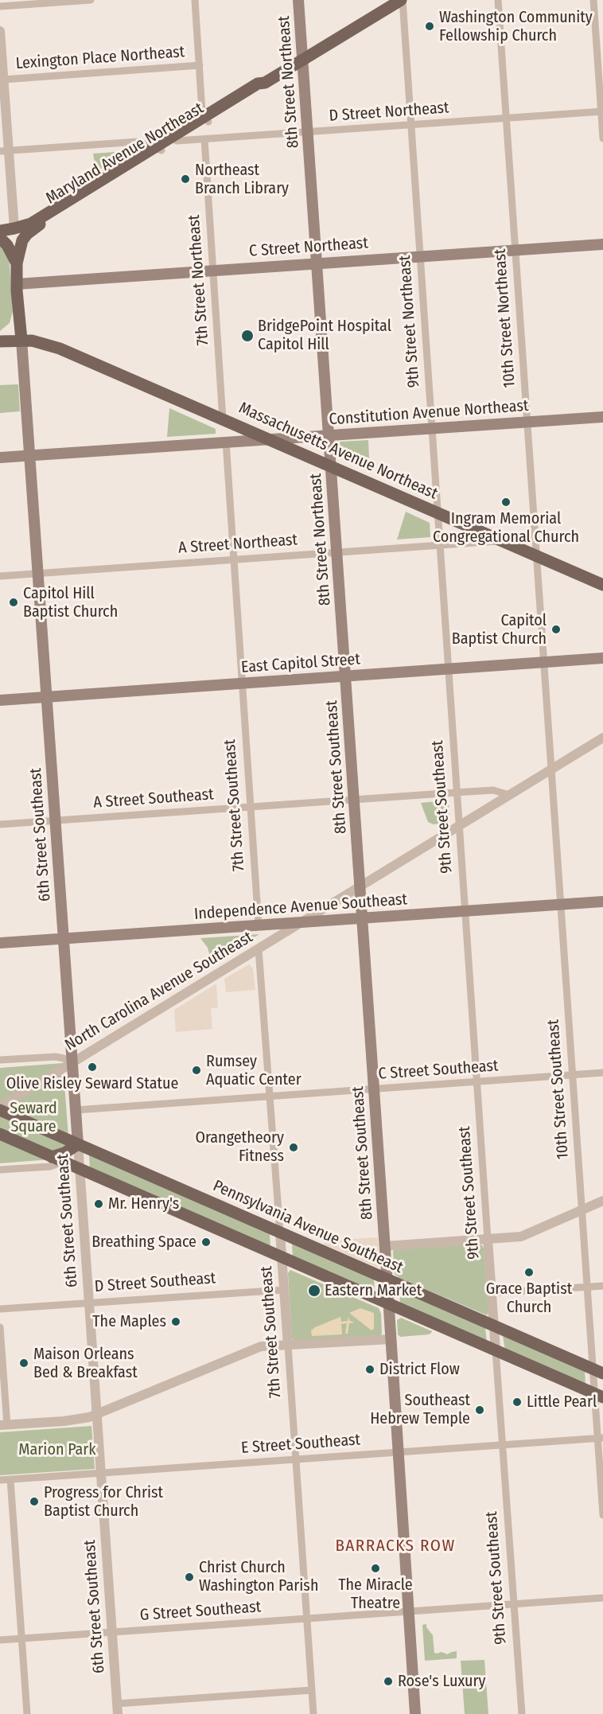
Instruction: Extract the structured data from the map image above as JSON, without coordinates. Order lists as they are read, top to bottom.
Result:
{
  "streets": {
    "main road": [
      "8th Street Northeast",
      "Maryland Avenue Northeast",
      "C Street Northeast",
      "Constitution Avenue Northeast",
      "Massachusetts Avenue Northeast",
      "East Capitol Street",
      "8th Street Southeast",
      "6th Street Southeast",
      "Independence Avenue Southeast",
      "Pennsylvania Avenue Southeast"
    ],
    "street": [
      "Lexington Place Northeast",
      "D Street Northeast",
      "7th Street Northeast",
      "10th Street Northeast",
      "9th Street Northeast",
      "A Street Northeast",
      "A Street Southeast",
      "7th Street Southeast",
      "9th Street Southeast",
      "North Carolina Avenue Southeast",
      "C Street Southeast",
      "10th Street Southeast",
      "D Street Southeast",
      "E Street Southeast",
      "G Street Southeast"
    ]
  },
  "crossings": [
    ["8th Street Northeast", "D Street Northeast"],
    ["8th Street Northeast", "Maryland Avenue Northeast"],
    ["8th Street Northeast", "C Street Northeast"],
    ["8th Street Northeast", "Constitution Avenue Northeast"],
    ["8th Street Northeast", "Massachusetts Avenue Northeast"],
    ["8th Street Northeast", "A Street Northeast"],
    ["8th Street Northeast", "East Capitol Street"],
    ["8th Street Northeast", "8th Street Southeast"],
    ["D Street Northeast", "Maryland Avenue Northeast"],
    ["D Street Northeast", "7th Street Northeast"],
    ["D Street Northeast", "10th Street Northeast"],
    ["D Street Northeast", "9th Street Northeast"],
    ["Maryland Avenue Northeast", "9th Street Northeast"],
    ["C Street Northeast", "7th Street Northeast"],
    ["C Street Northeast", "10th Street Northeast"],
    ["C Street Northeast", "9th Street Northeast"],
    ["7th Street Northeast", "Massachusetts Avenue Northeast"],
    ["10th Street Northeast", "Constitution Avenue Northeast"],
    ["10th Street Northeast", "Massachusetts Avenue Northeast"],
    ["10th Street Northeast", "A Street Northeast"],
    ["10th Street Northeast", "East Capitol Street"],
    ["10th Street Northeast", "10th Street Southeast"],
    ["9th Street Northeast", "Constitution Avenue Northeast"],
    ["9th Street Northeast", "Massachusetts Avenue Northeast"],
    ["9th Street Northeast", "A Street Northeast"],
    ["9th Street Northeast", "East Capitol Street"],
    ["9th Street Northeast", "9th Street Southeast"],
    ["Constitution Avenue Northeast", "Massachusetts Avenue Northeast"],
    ["Constitution Avenue Northeast", "6th Street Southeast"],
    ["Massachusetts Avenue Northeast", "A Street Northeast"],
    ["Massachusetts Avenue Northeast", "6th Street Southeast"],
    ["A Street Northeast", "6th Street Southeast"],
    ["East Capitol Street", "8th Street Southeast"],
    ["East Capitol Street", "7th Street Southeast"],
    ["East Capitol Street", "9th Street Southeast"],
    ["East Capitol Street", "6th Street Southeast"],
    ["East Capitol Street", "10th Street Southeast"],
    ["8th Street Southeast", "A Street Southeast"],
    ["8th Street Southeast", "Independence Avenue Southeast"],
    ["8th Street Southeast", "North Carolina Avenue Southeast"],
    ["8th Street Southeast", "C Street Southeast"],
    ["8th Street Southeast", "Pennsylvania Avenue Southeast"],
    ["8th Street Southeast", "E Street Southeast"],
    ["8th Street Southeast", "G Street Southeast"],
    ["A Street Southeast", "7th Street Southeast"],
    ["A Street Southeast", "9th Street Southeast"],
    ["A Street Southeast", "6th Street Southeast"],
    ["A Street Southeast", "North Carolina Avenue Southeast"],
    ["7th Street Southeast", "Independence Avenue Southeast"],
    ["7th Street Southeast", "North Carolina Avenue Southeast"],
    ["7th Street Southeast", "C Street Southeast"],
    ["7th Street Southeast", "Pennsylvania Avenue Southeast"],
    ["7th Street Southeast", "D Street Southeast"],
    ["7th Street Southeast", "E Street Southeast"],
    ["7th Street Southeast", "G Street Southeast"],
    ["9th Street Southeast", "Independence Avenue Southeast"],
    ["9th Street Southeast", "North Carolina Avenue Southeast"],
    ["9th Street Southeast", "C Street Southeast"],
    ["9th Street Southeast", "Pennsylvania Avenue Southeast"],
    ["9th Street Southeast", "E Street Southeast"],
    ["9th Street Southeast", "G Street Southeast"],
    ["6th Street Southeast", "Independence Avenue Southeast"],
    ["6th Street Southeast", "North Carolina Avenue Southeast"],
    ["6th Street Southeast", "C Street Southeast"],
    ["6th Street Southeast", "Pennsylvania Avenue Southeast"],
    ["6th Street Southeast", "D Street Southeast"],
    ["6th Street Southeast", "E Street Southeast"],
    ["6th Street Southeast", "G Street Southeast"],
    ["Independence Avenue Southeast", "North Carolina Avenue Southeast"],
    ["Independence Avenue Southeast", "10th Street Southeast"],
    ["North Carolina Avenue Southeast", "10th Street Southeast"],
    ["North Carolina Avenue Southeast", "Pennsylvania Avenue Southeast"],
    ["C Street Southeast", "10th Street Southeast"],
    ["10th Street Southeast", "Pennsylvania Avenue Southeast"],
    ["10th Street Southeast", "E Street Southeast"]
  ],
  "districts": ["BARRACKS ROW"],
  "parks": ["Seward Square", "Marion Park"],
  "places": [
    "Washington Community Fellowship Church",
    "Northeast Branch Library",
    "BridgePoint Hospital Capitol Hill",
    "Ingram Memorial Congregational Church",
    "Capitol Hill Baptist Church",
    "Capitol Baptist Church",
    "Olive Risley Seward Statue",
    "Rumsey Aquatic Center",
    "Orangetheory Fitness",
    "Mr. Henry's",
    "Breathing Space",
    "Grace Baptist Church",
    "Eastern Market",
    "The Maples",
    "Maison Orleans Bed & Breakfast",
    "District Flow",
    "Little Pearl",
    "Southeast Hebrew Temple",
    "Progress for Christ Baptist Church",
    "The Miracle Theatre",
    "Christ Church Washington Parish",
    "Rose's Luxury"
  ]
}
